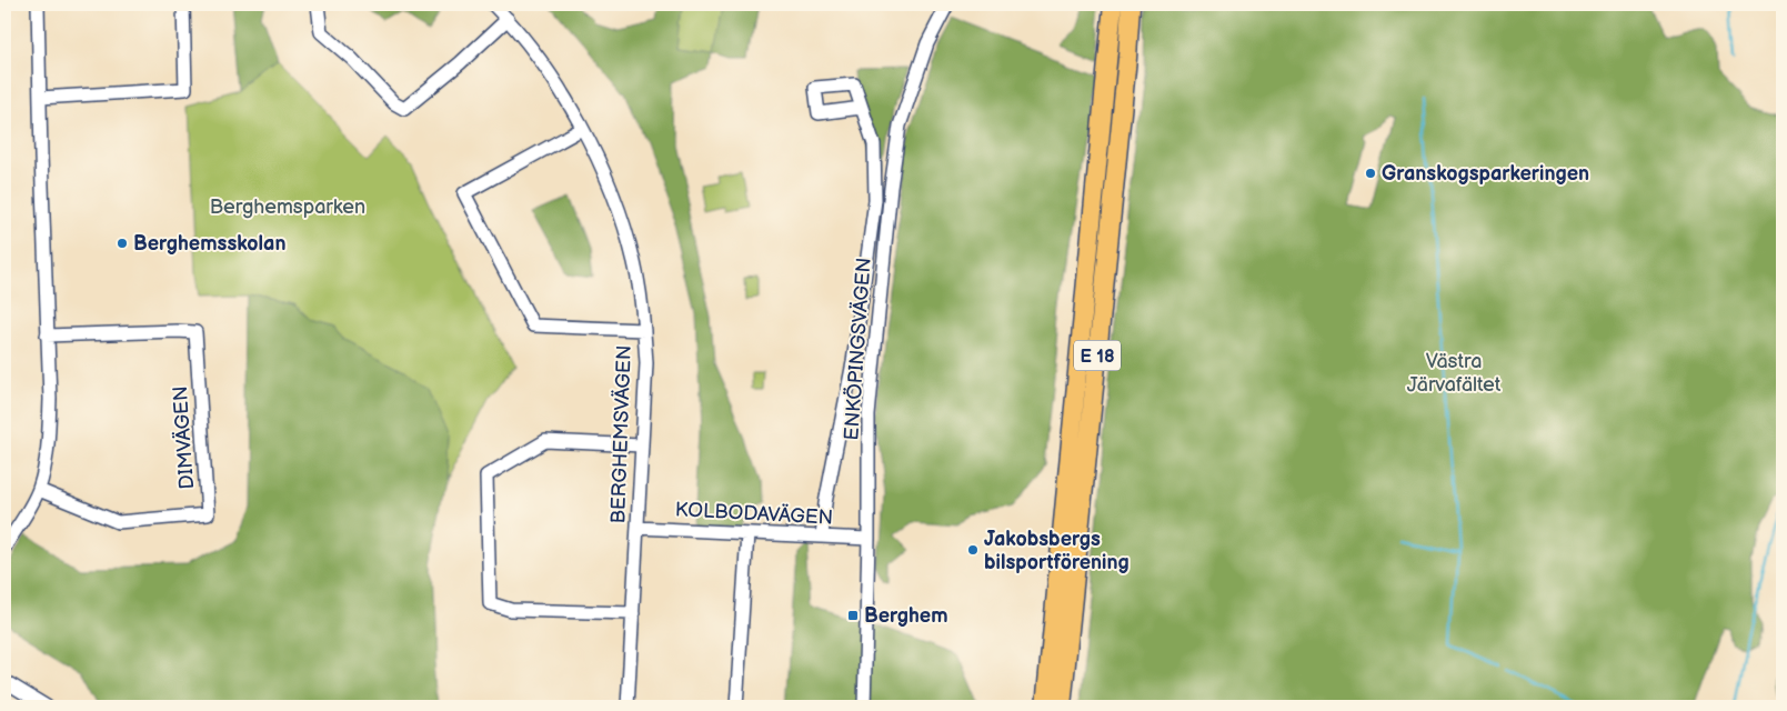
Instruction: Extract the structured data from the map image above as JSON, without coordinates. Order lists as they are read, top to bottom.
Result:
{
  "streets": {
    "highway": ["E 18"],
    "street": [
      "ENKÖPINGSVÄGEN",
      "BERGHEMSVÄGEN",
      "DIMVÄGEN",
      "KOLBODAVÄGEN"
    ]
  },
  "crossings": [
    ["ENKÖPINGSVÄGEN", "KOLBODAVÄGEN"],
    ["BERGHEMSVÄGEN", "KOLBODAVÄGEN"]
  ],
  "parks": ["Berghemsparken", "Västra Järvafältet"],
  "places": {
    "other": ["Granskogsparkeringen", "Berghemsskolan", "Jakobsbergs bilsportförening"],
    "transit": ["Berghem"]
  }
}
